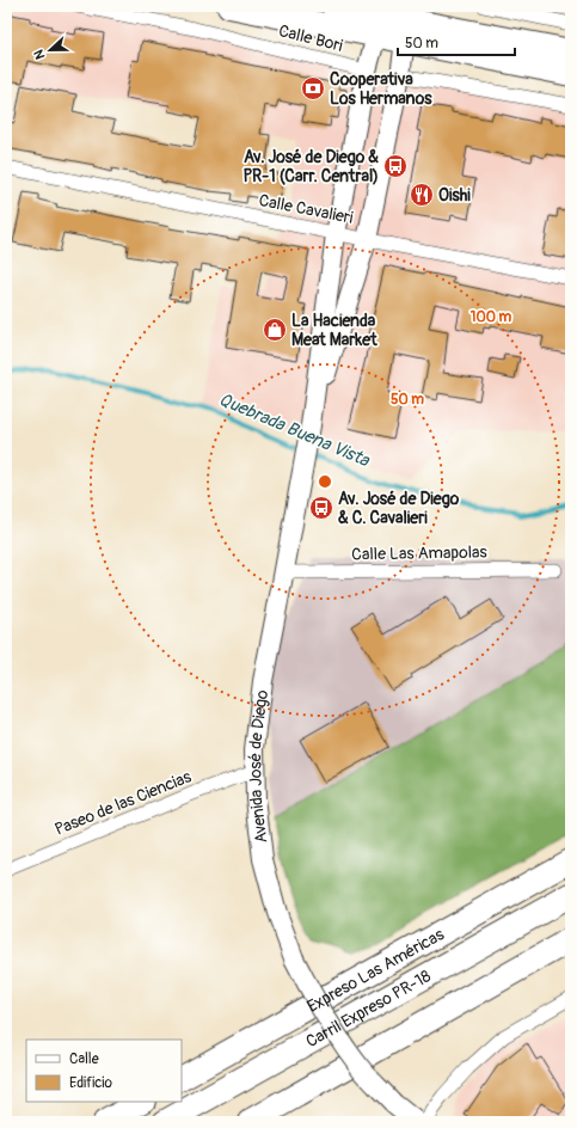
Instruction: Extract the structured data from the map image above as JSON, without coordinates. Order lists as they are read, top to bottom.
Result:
{
  "streets": {
    "highway": ["Expreso Las Américas", "Carril Expreso PR-18"],
    "street": [
      "Calle Bori",
      "Calle Cavalieri",
      "Calle Las Amapolas",
      "Avenida José de Diego",
      "Paseo de las Ciencias"
    ]
  },
  "crossings": [
    ["Calle Bori", "Avenida José de Diego"],
    ["Calle Cavalieri", "Avenida José de Diego"],
    ["Calle Las Amapolas", "Avenida José de Diego"],
    ["Avenida José de Diego", "Paseo de las Ciencias"]
  ],
  "water": ["Quebrada Buena Vista"],
  "places": {
    "bank": ["Cooperativa Los Hermanos"],
    "bus stop": ["Av. José de Diego & PR-1 (Carr. Central)", "Av. José de Diego & C. Cavalieri"],
    "restaurant": ["Oishi"],
    "shop": ["La Hacienda Meat Market"]
  },
  "legend": ["Calle", "Edificio"],
  "scale_bar": "50 m",
  "north": "left",
  "rings": ["100 m", "50 m"]
}
